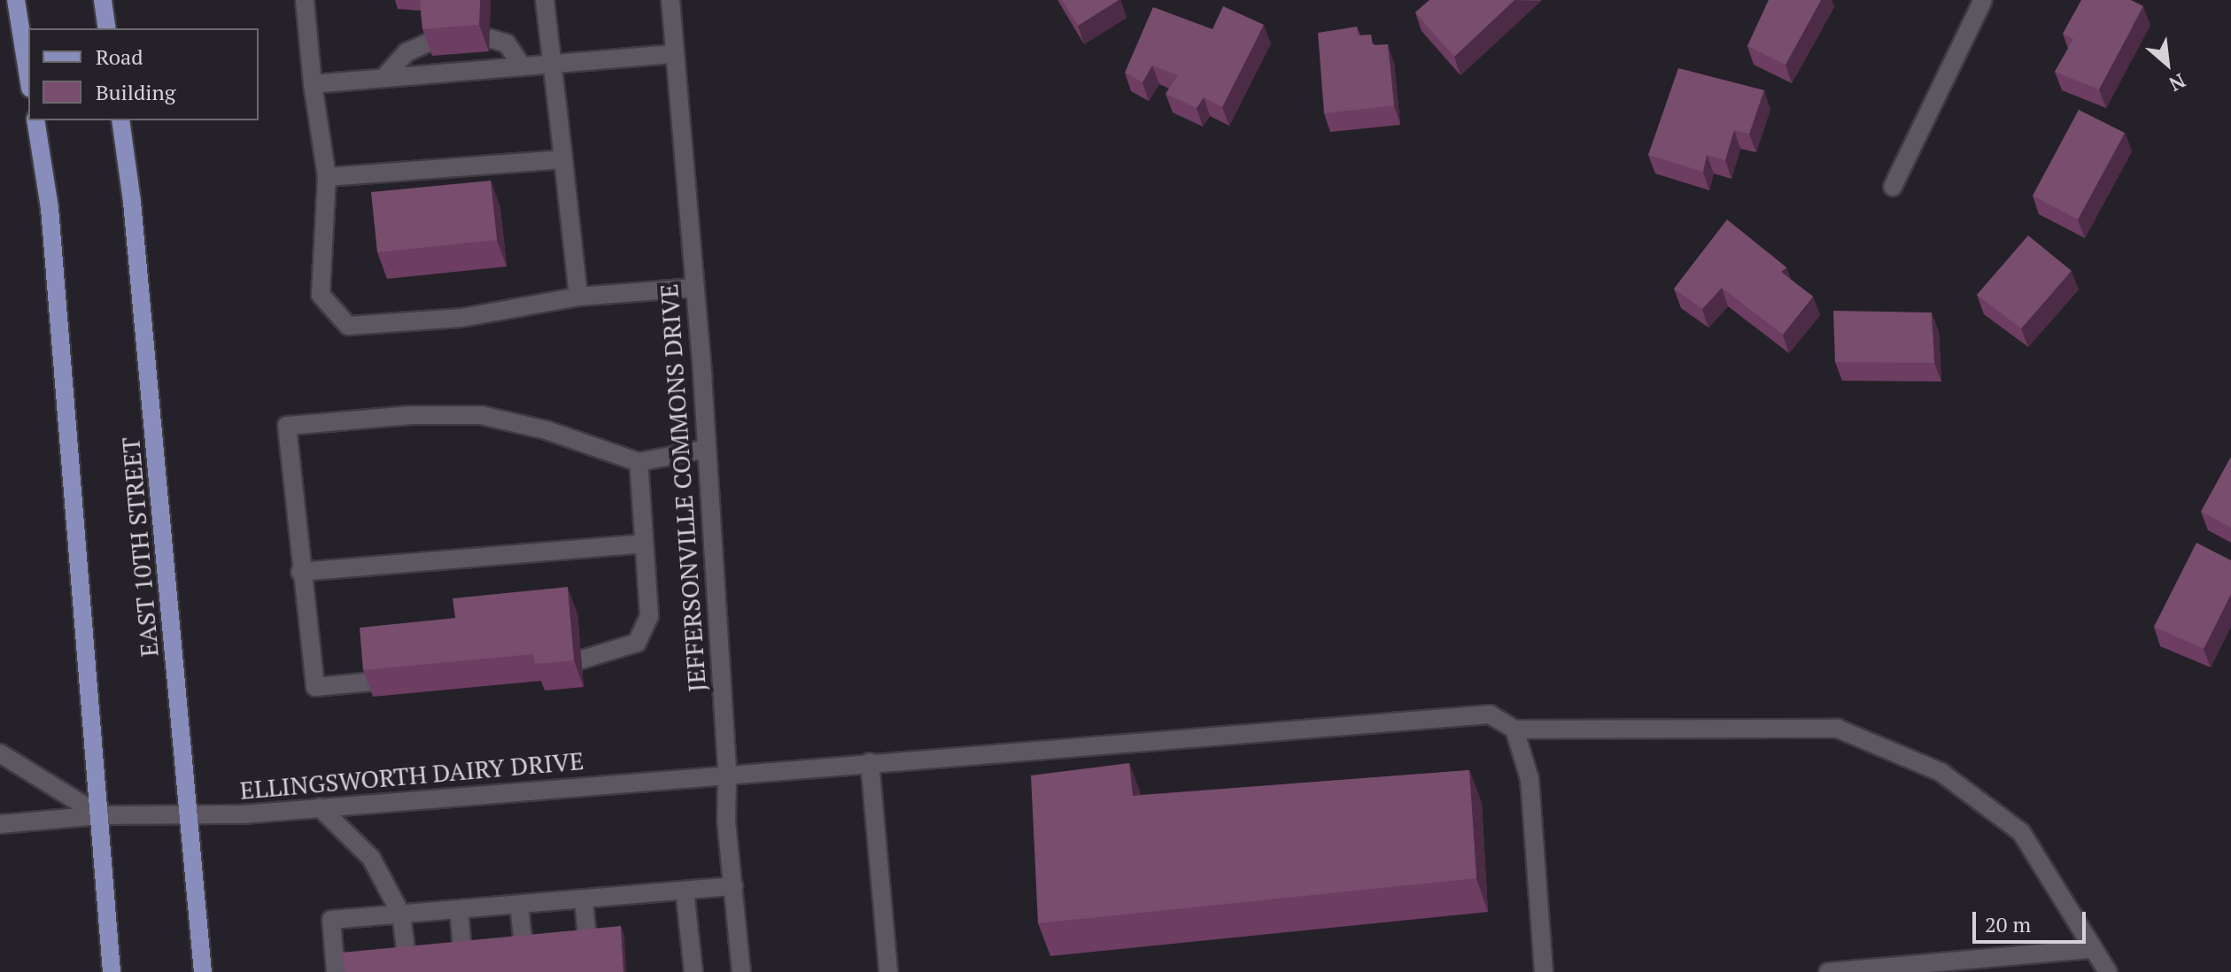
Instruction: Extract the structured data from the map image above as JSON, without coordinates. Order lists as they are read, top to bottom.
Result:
{
  "streets": {
    "main road": ["EAST 10TH STREET"],
    "street": ["JEFFERSONVILLE COMMONS DRIVE", "ELLINGSWORTH DAIRY DRIVE"]
  },
  "crossings": [
    ["JEFFERSONVILLE COMMONS DRIVE", "ELLINGSWORTH DAIRY DRIVE"],
    ["EAST 10TH STREET", "ELLINGSWORTH DAIRY DRIVE"]
  ],
  "legend": ["Road", "Building"],
  "scale_bar": "20 m",
  "north": "bottom right"
}
